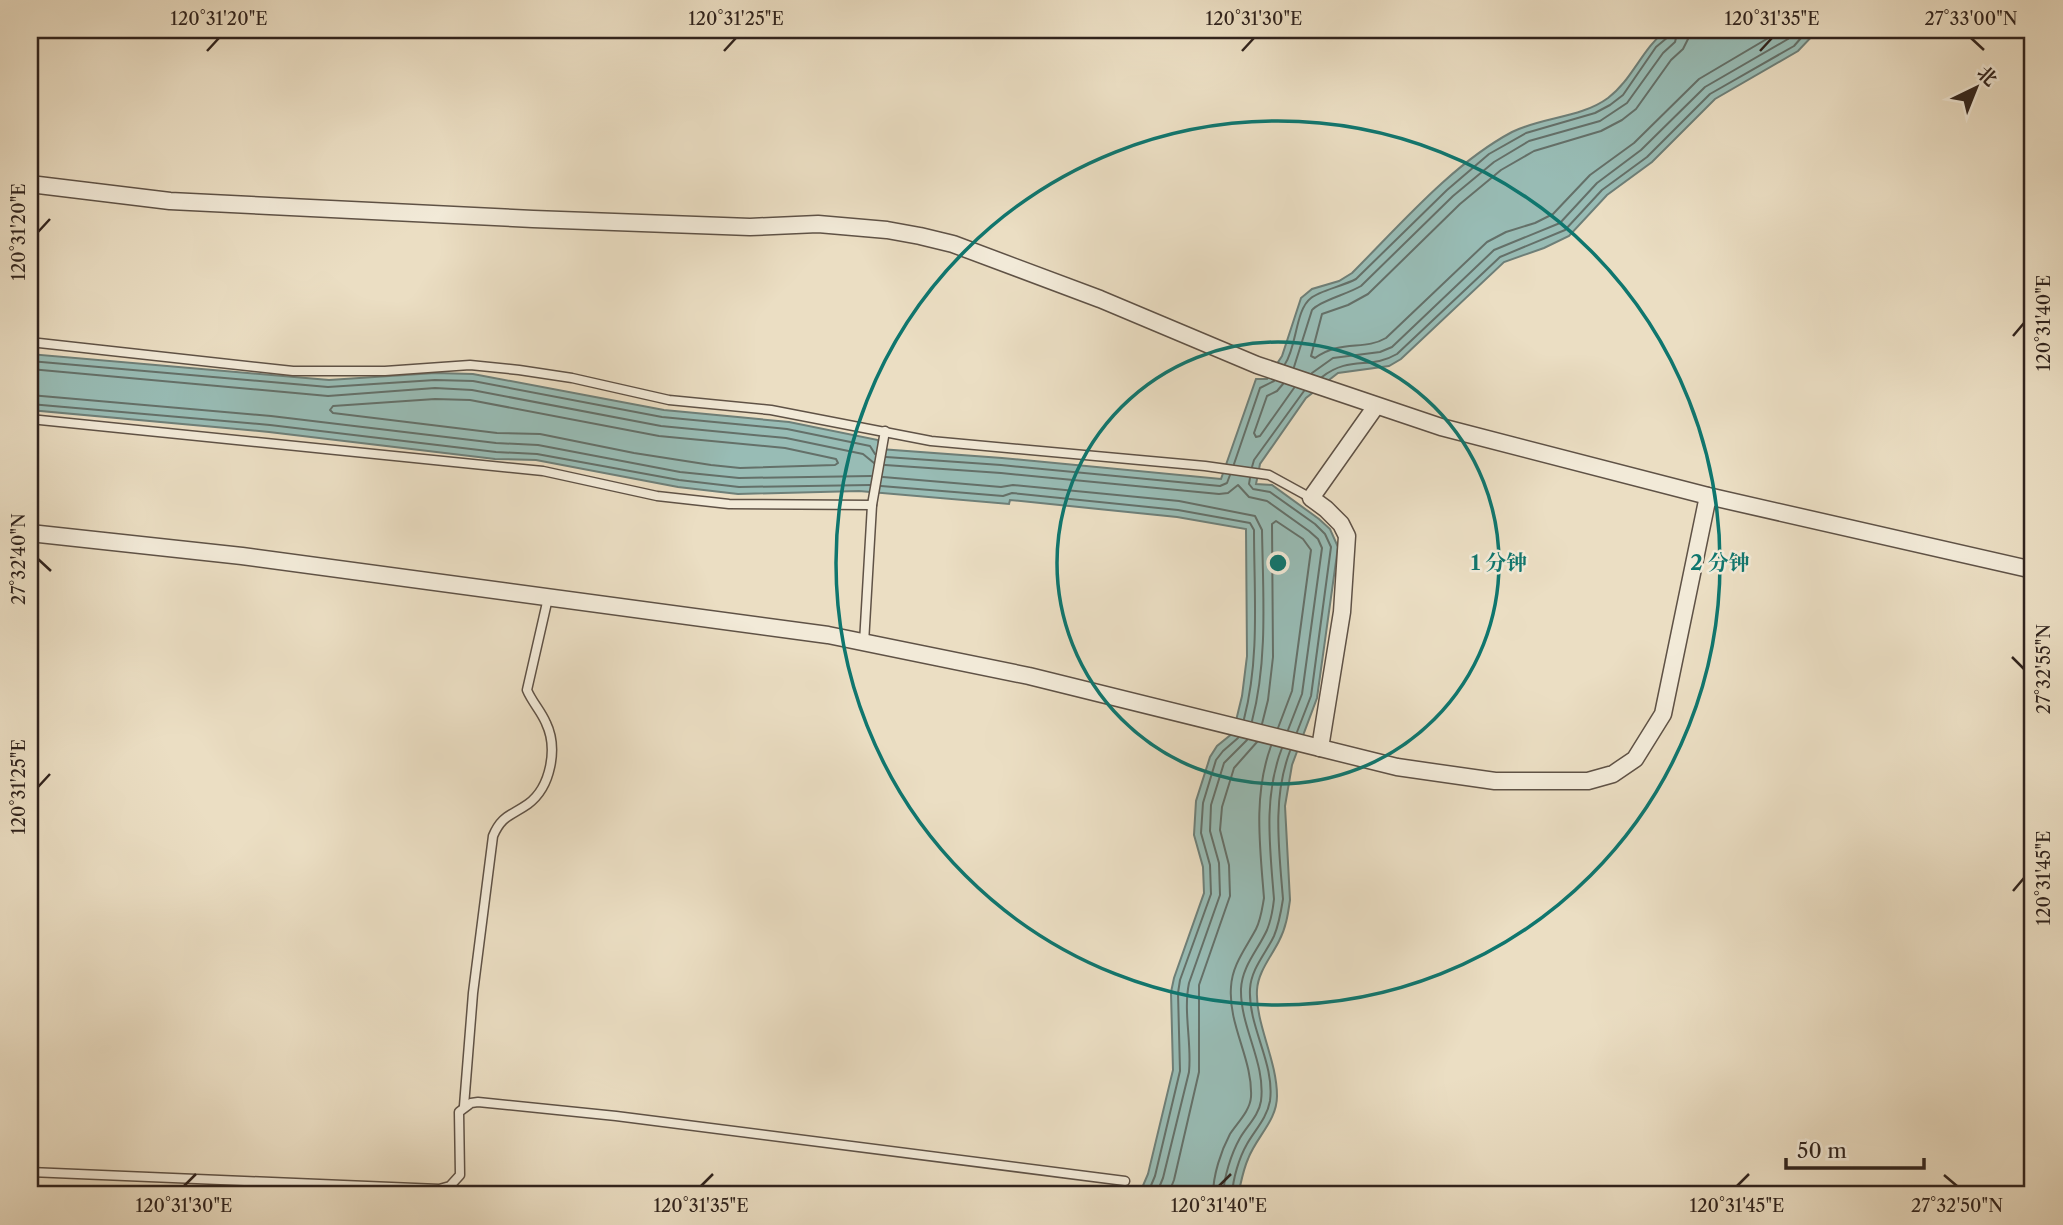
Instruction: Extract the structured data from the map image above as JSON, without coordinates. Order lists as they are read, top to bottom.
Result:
{
  "scale_bar": "50 m",
  "north": "top right",
  "coordinates": [
    "120°31'20\"E",
    "120°31'25\"E",
    "120°31'30\"E",
    "120°31'35\"E",
    "27°33'00\"N",
    "120°31'40\"E",
    "27°32'40\"N",
    "27°32'55\"N",
    "120°31'45\"E",
    "27°32'50\"N"
  ],
  "rings": ["1 分钟", "2 分钟"]
}
